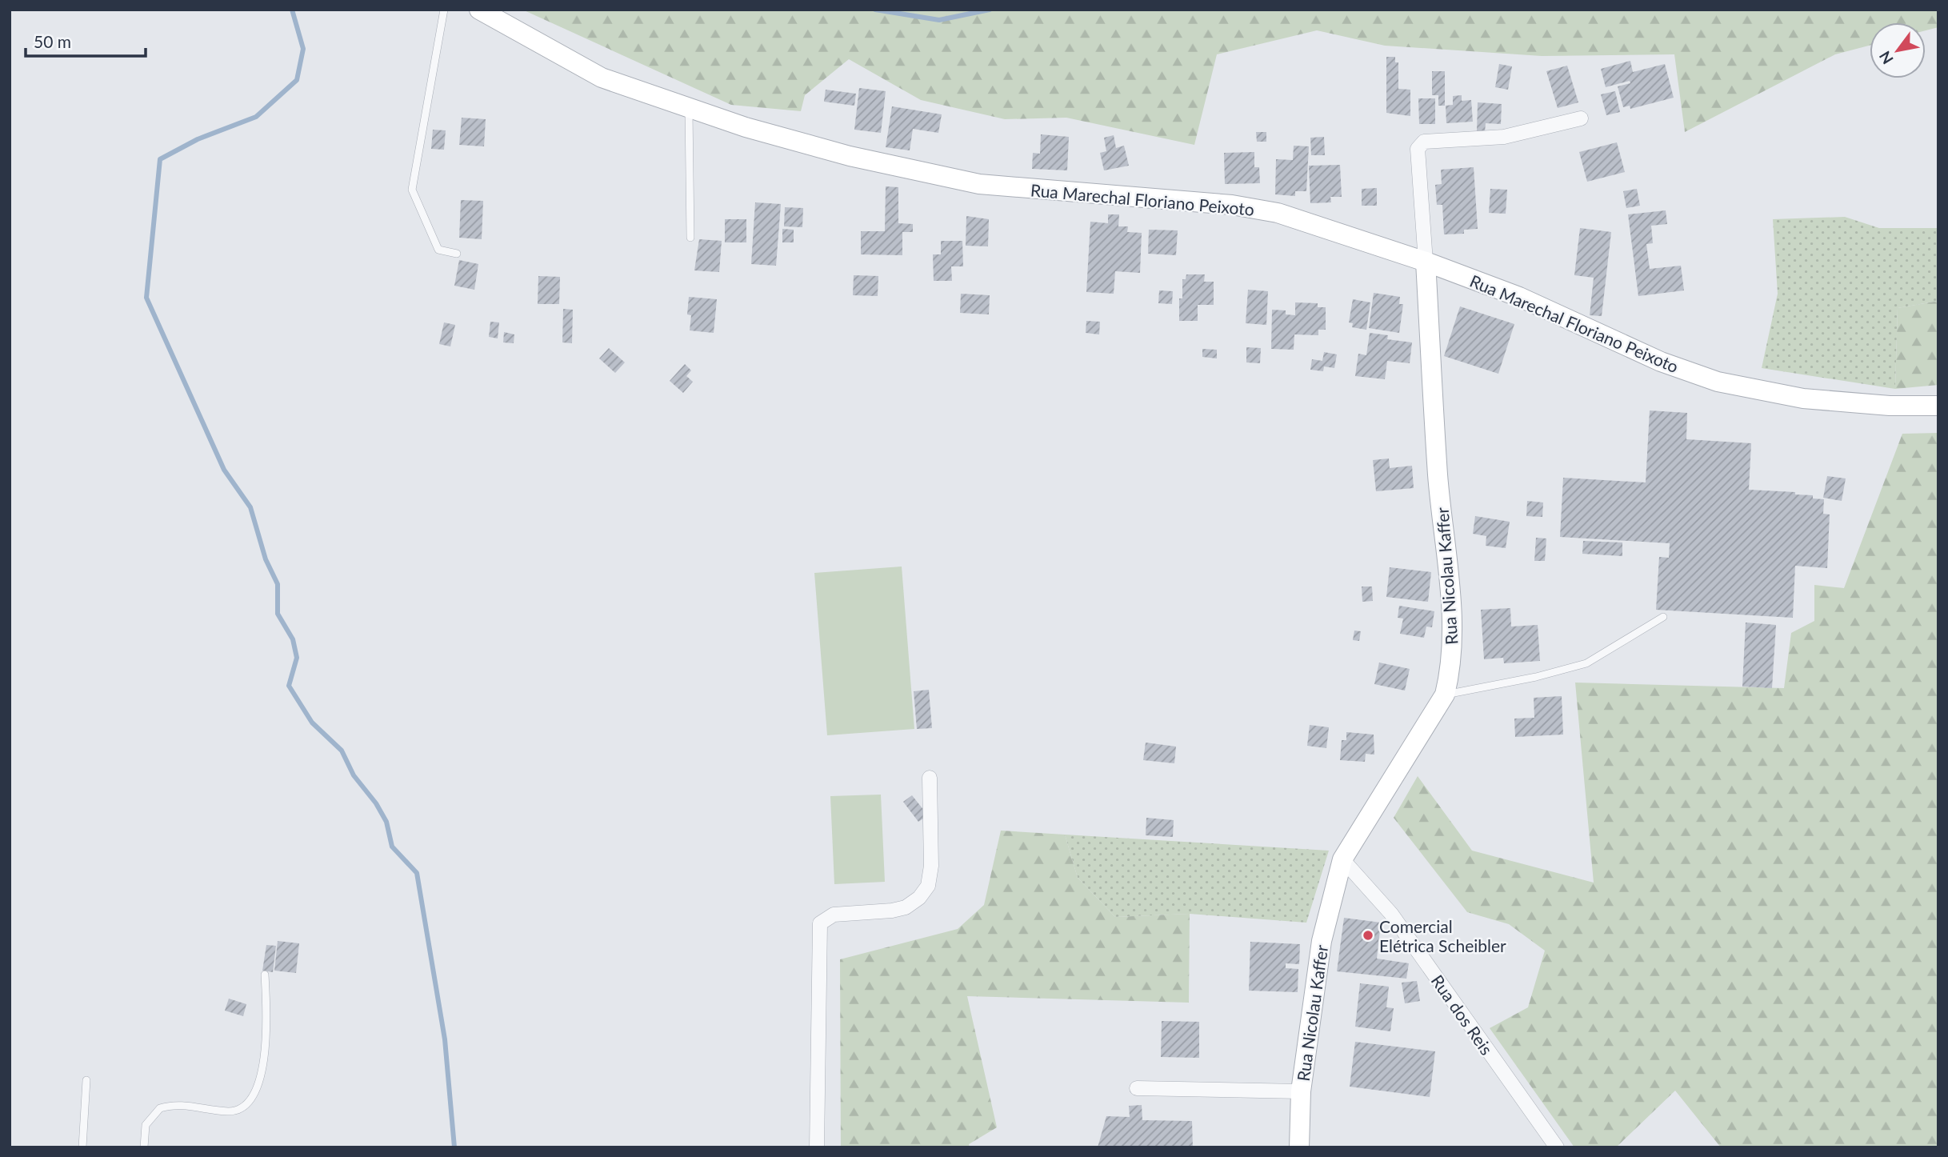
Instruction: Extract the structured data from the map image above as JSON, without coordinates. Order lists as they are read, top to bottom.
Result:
{
  "streets": {
    "main road": ["Rua Marechal Floriano Peixoto", "Rua Nicolau Kaffer"],
    "street": ["Rua dos Reis"]
  },
  "crossings": [
    ["Rua Marechal Floriano Peixoto", "Rua Nicolau Kaffer"],
    ["Rua Nicolau Kaffer", "Rua dos Reis"]
  ],
  "places": ["Comercial Elétrica Scheibler"],
  "scale_bar": "50 m",
  "north": "bottom left"
}
